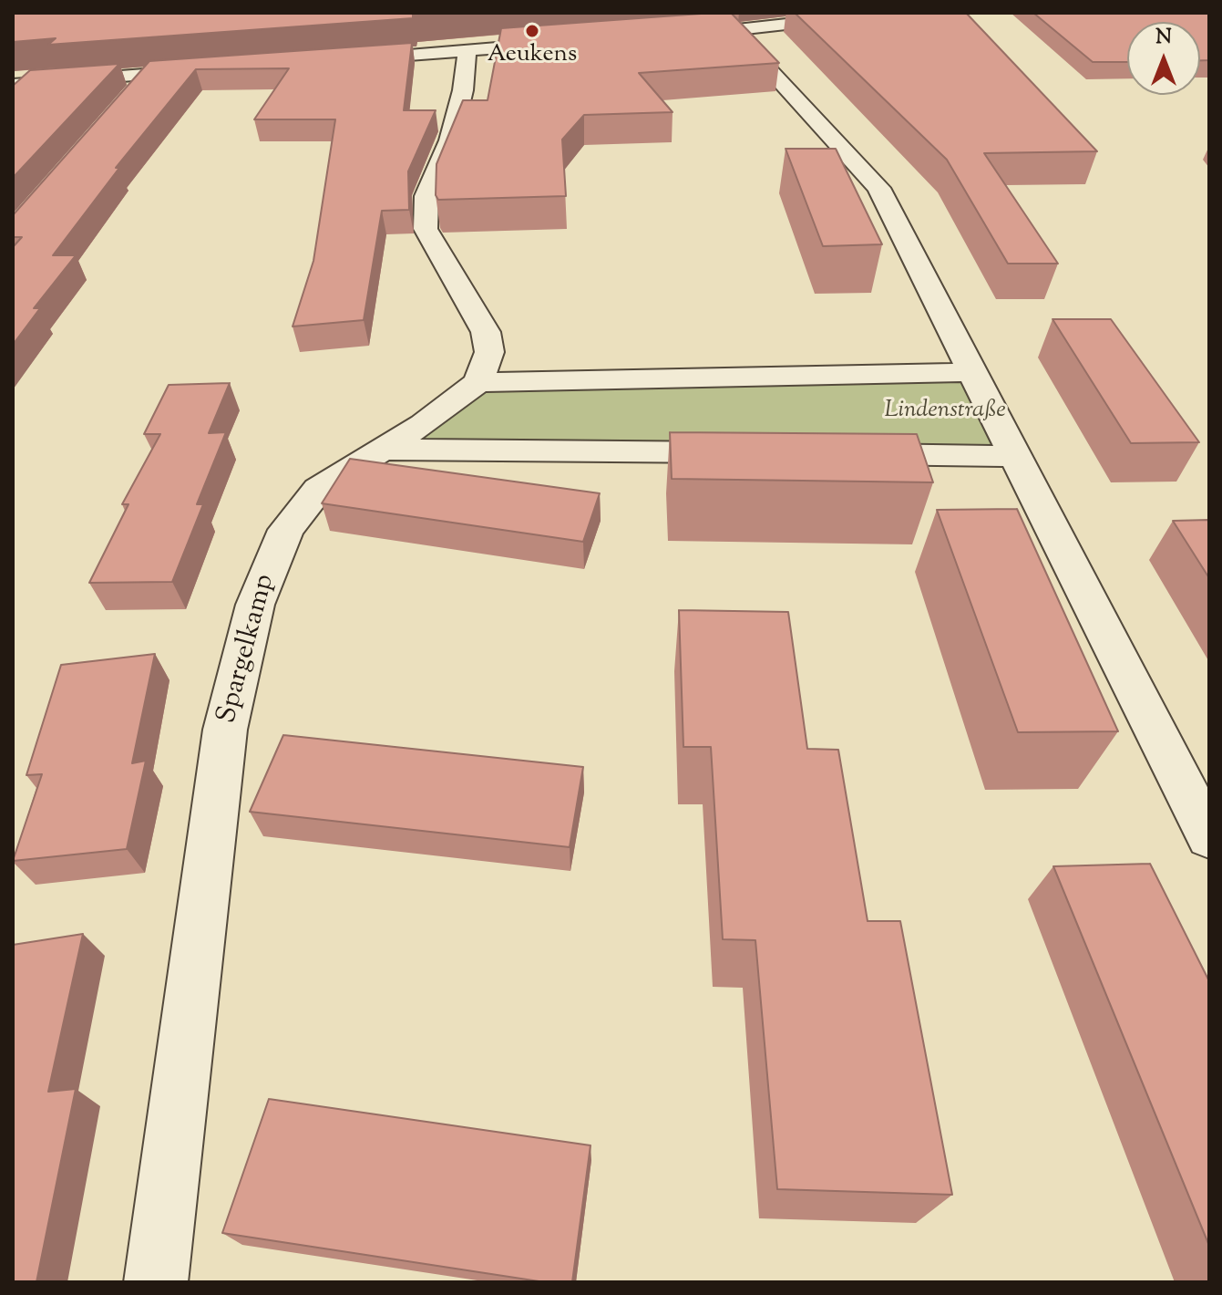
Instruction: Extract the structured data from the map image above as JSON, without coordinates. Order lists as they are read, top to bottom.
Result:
{
  "streets": {
    "street": ["Spargelkamp"]
  },
  "parks": ["Lindenstraße"],
  "places": ["Aeukens"],
  "north": "top"
}
